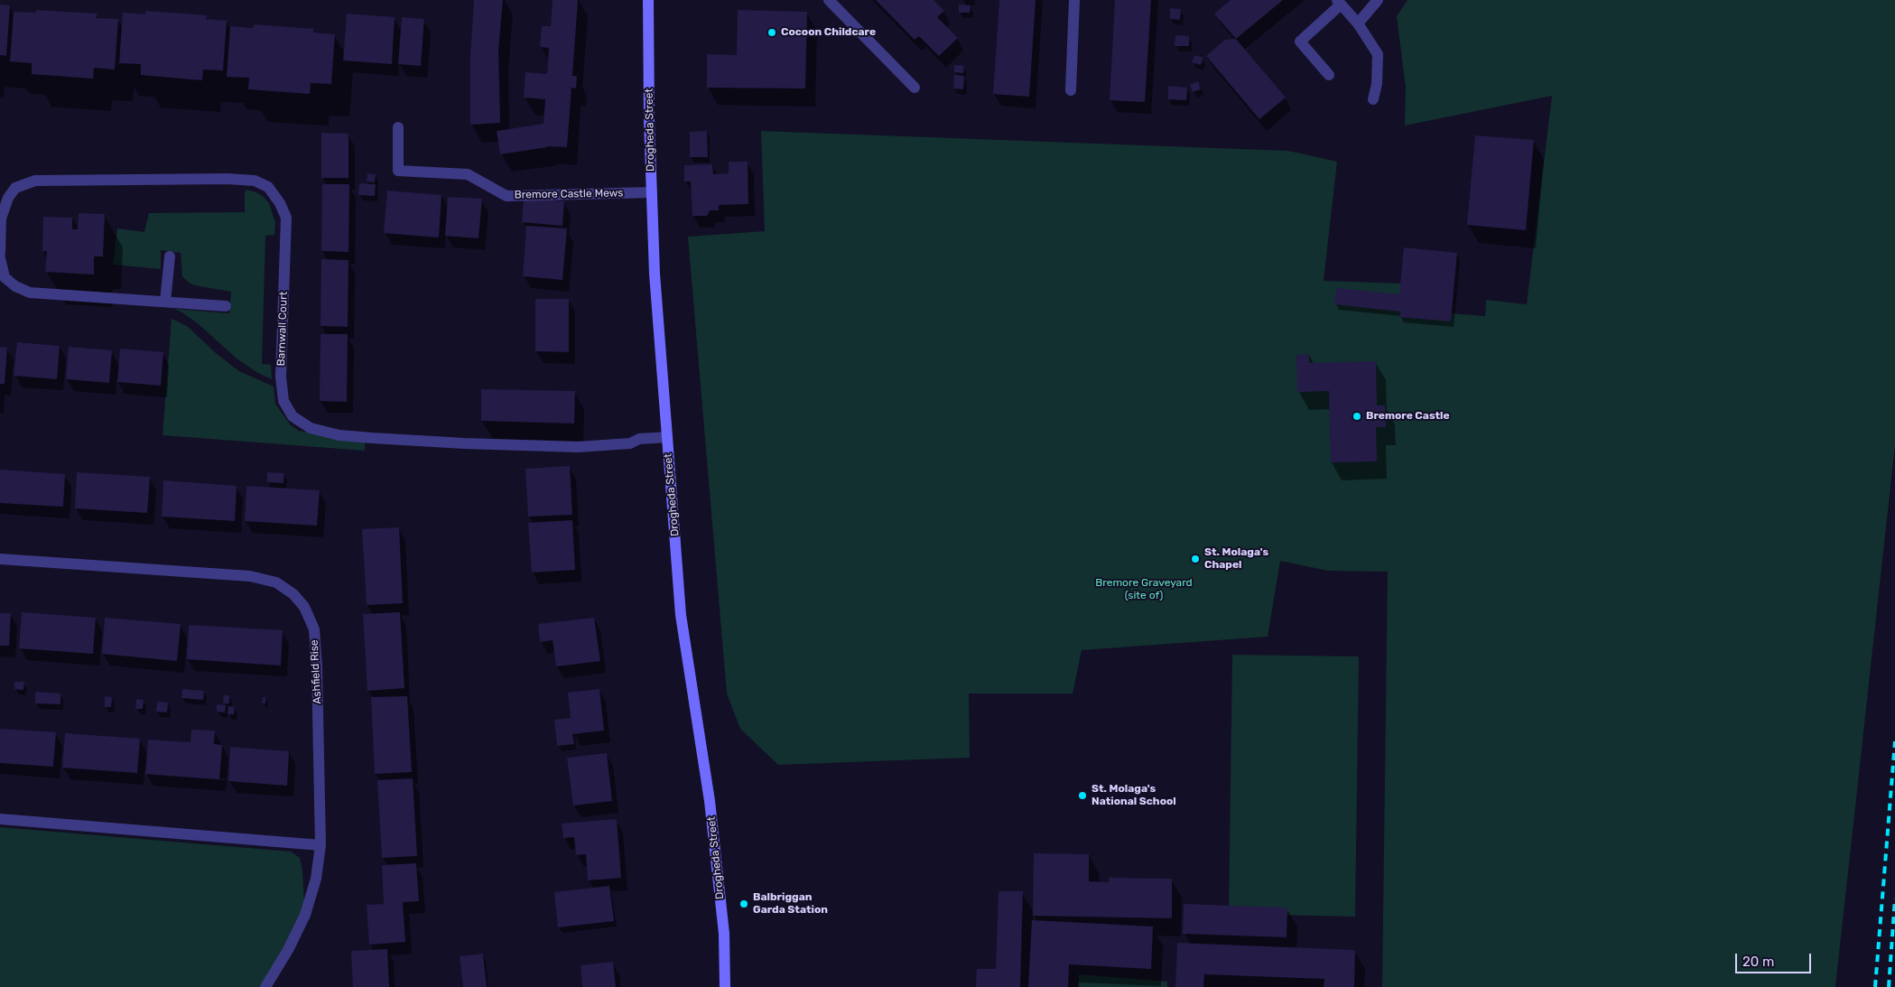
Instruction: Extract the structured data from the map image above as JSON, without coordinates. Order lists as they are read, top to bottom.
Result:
{
  "streets": {
    "main road": ["Drogheda Street"],
    "street": ["Bremore Castle Mews", "Barnwall Court", "Ashfield Rise"]
  },
  "crossings": [
    ["Drogheda Street", "Bremore Castle Mews"],
    ["Drogheda Street", "Barnwall Court"]
  ],
  "parks": ["Bremore Graveyard (site of)"],
  "places": [
    "Cocoon Childcare",
    "Bremore Castle",
    "St. Molaga's Chapel",
    "St. Molaga's National School",
    "Balbriggan Garda Station"
  ],
  "scale_bar": "20 m"
}
